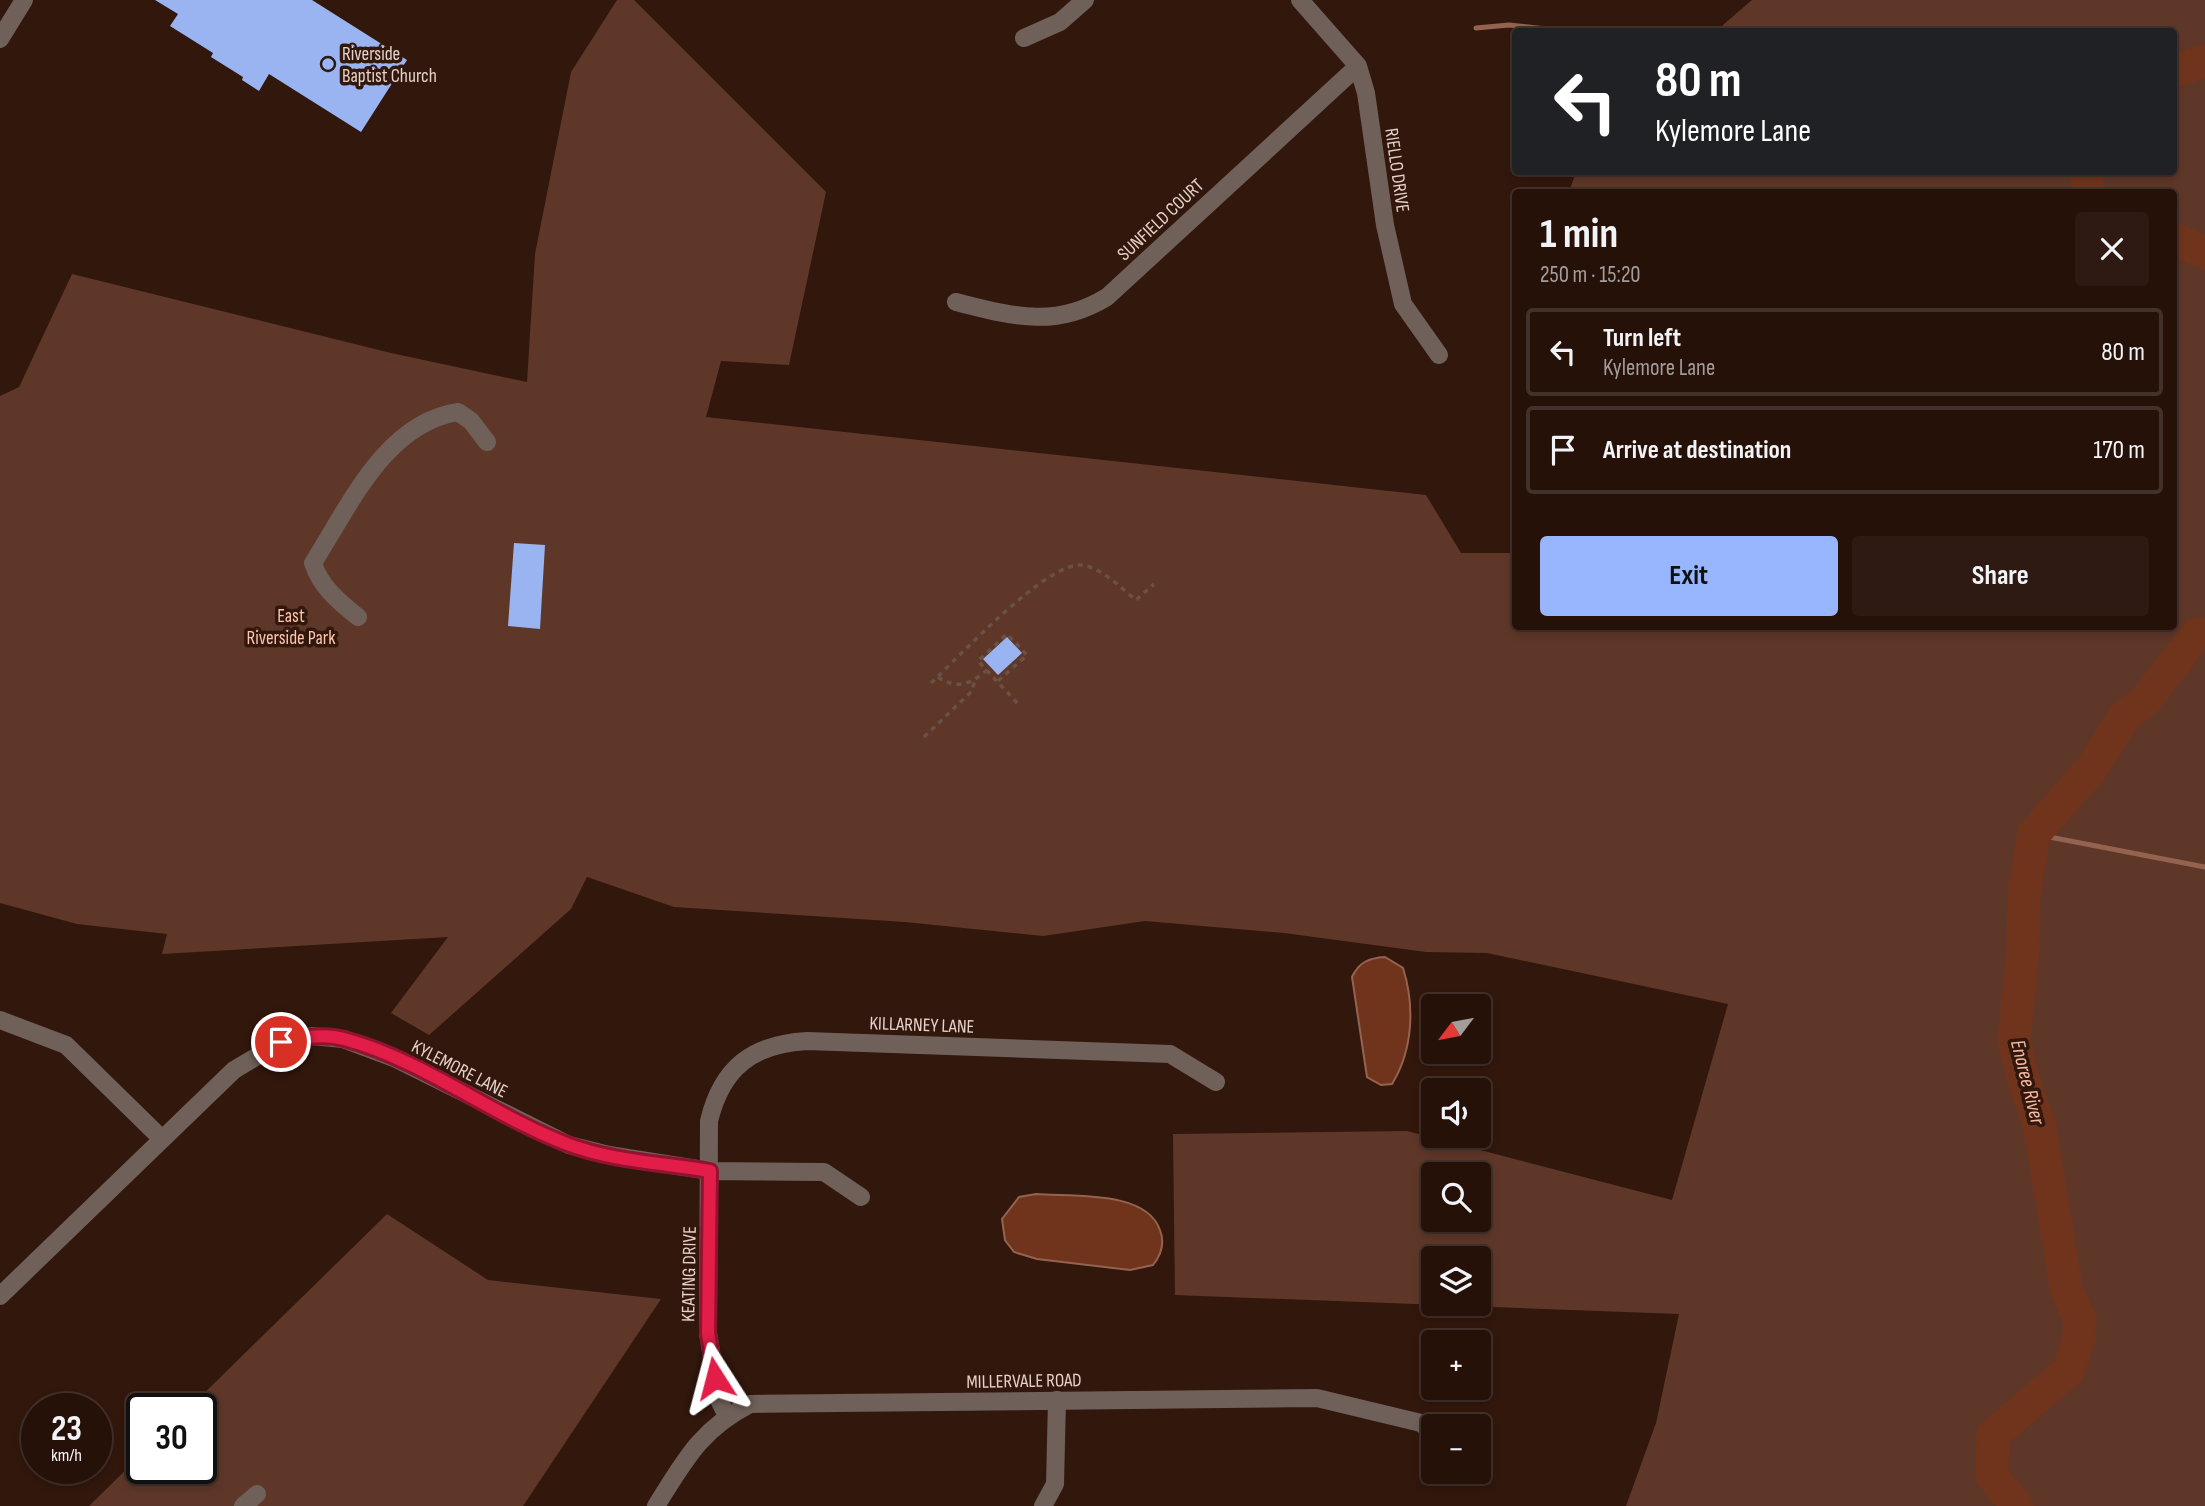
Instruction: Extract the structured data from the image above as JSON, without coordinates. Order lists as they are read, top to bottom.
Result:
{
  "streets": {
    "street": [
      "RIELLO DRIVE",
      "SUNFIELD COURT",
      "KILLARNEY LANE",
      "KYLEMORE LANE",
      "KEATING DRIVE",
      "MILLERVALE ROAD"
    ]
  },
  "crossings": [
    ["RIELLO DRIVE", "SUNFIELD COURT"],
    ["KILLARNEY LANE", "KYLEMORE LANE"],
    ["KILLARNEY LANE", "KEATING DRIVE"],
    ["KYLEMORE LANE", "KEATING DRIVE"],
    ["KEATING DRIVE", "MILLERVALE ROAD"]
  ],
  "water": ["Enoree River"],
  "parks": ["East Riverside Park"],
  "places": ["Riverside Baptist Church"],
  "north": "bottom left",
  "page": {
    "turn": ["80 m", "Kylemore Lane"],
    "heading": ["1 min", "250 m · 15:20"],
    "list": [
      {
        "name": "Turn left",
        "note": "Kylemore Lane",
        "value": "80 m"
      },
      {
        "name": "Arrive at destination",
        "value": "170 m"
      }
    ],
    "buttons": ["Exit", "Share"],
    "map_buttons": ["+", "−"],
    "speed": "23 km/h",
    "limit": "30"
  }
}
